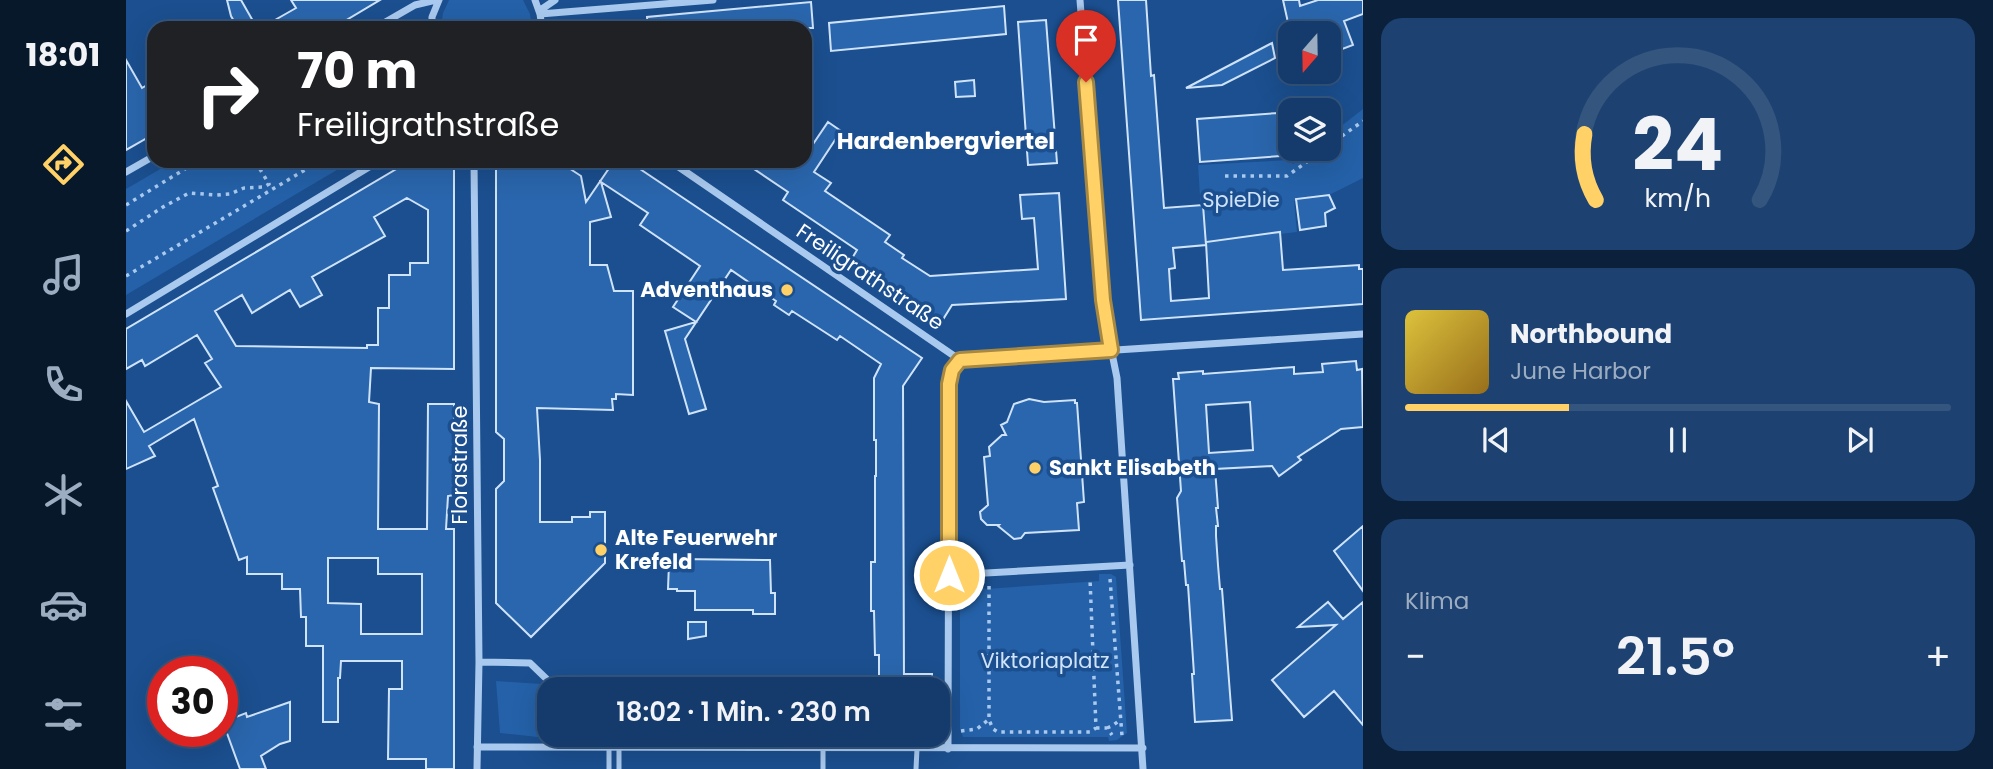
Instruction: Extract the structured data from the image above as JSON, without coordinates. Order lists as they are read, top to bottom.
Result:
{
  "streets": {
    "street": ["Freiligrathstraße", "Florastraße"]
  },
  "districts": ["Hardenbergviertel"],
  "parks": ["SpieDie", "Viktoriaplatz"],
  "places": ["Adventhaus", "Sankt Elisabeth", "Alte Feuerwehr Krefeld"],
  "north": "bottom",
  "page": {
    "tabs": "18:01",
    "turn": ["70 m", "Freiligrathstraße"],
    "song": ["Northbound", "June Harbor"],
    "tile": "Klima",
    "heat": ["−", "21.5°", "+"],
    "limit": "30",
    "trip": "18:02 · 1 Min. · 230 m",
    "gauge": ["24", "km/h"]
  }
}
